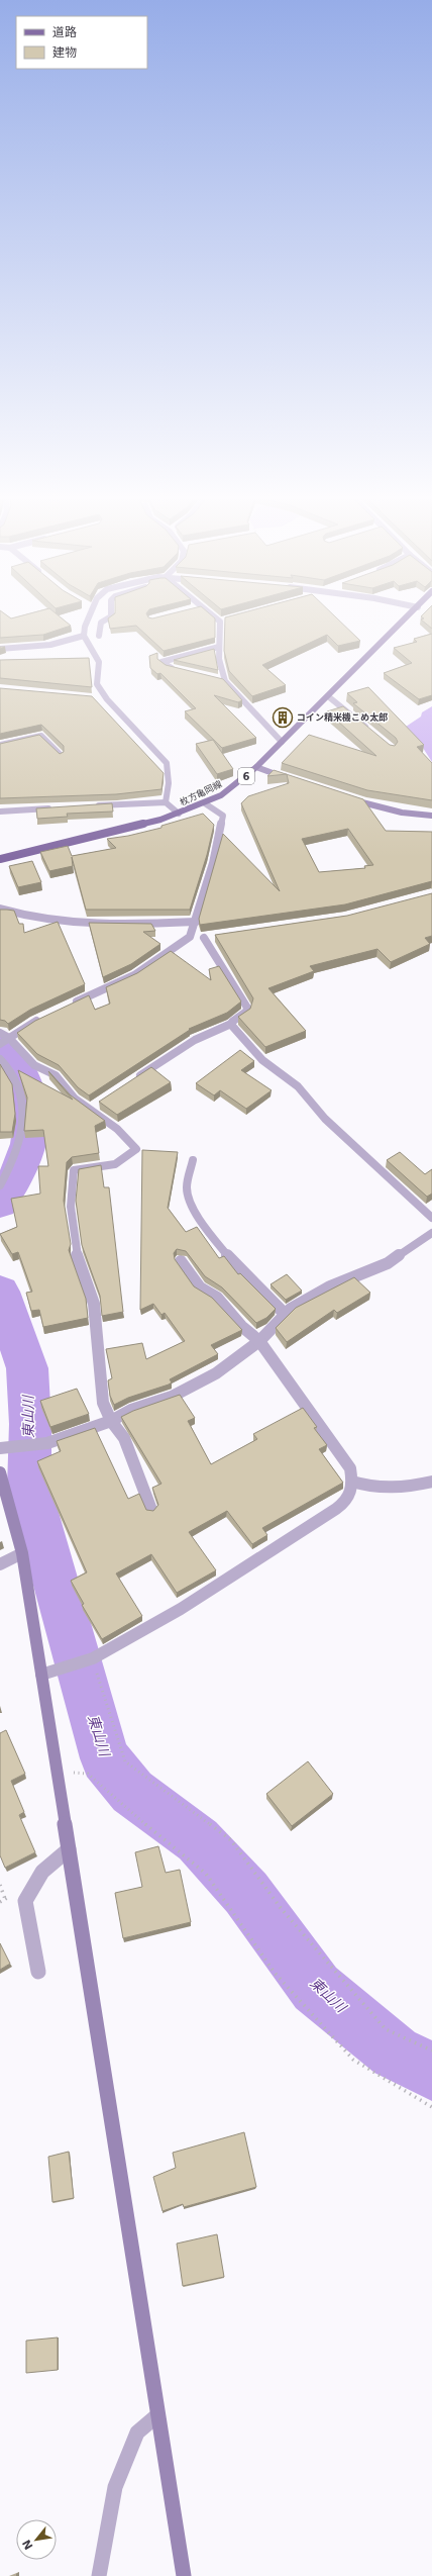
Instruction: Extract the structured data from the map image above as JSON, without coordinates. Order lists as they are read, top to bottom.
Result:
{
  "streets": {
    "main road": ["6", "枚方亀岡線"]
  },
  "water": ["東山川"],
  "places": {
    "building": ["コイン精米機こめ太郎"]
  },
  "legend": ["道路", "建物"],
  "north": "bottom left"
}
